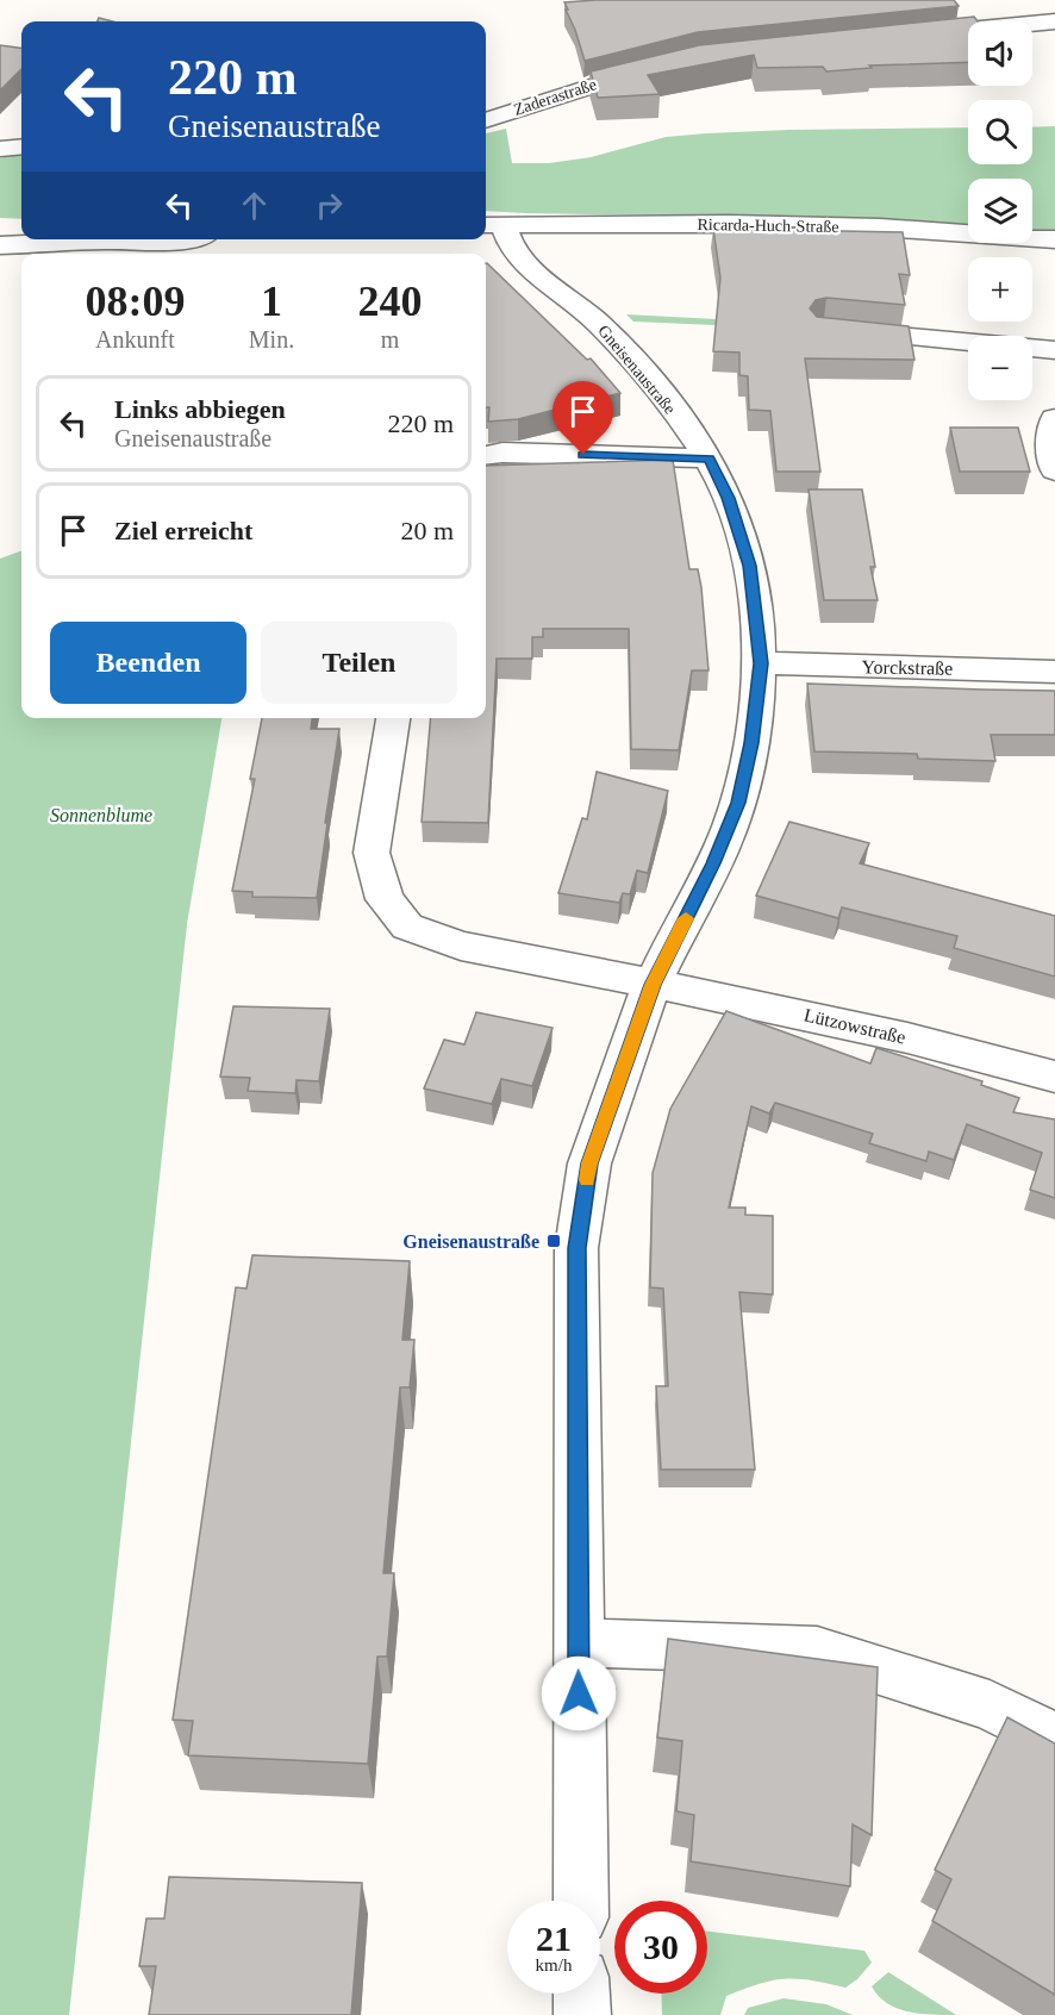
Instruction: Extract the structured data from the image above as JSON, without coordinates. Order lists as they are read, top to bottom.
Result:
{
  "streets": {
    "street": [
      "Zaderastraße",
      "Ricarda-Huch-Straße",
      "Gneisenaustraße",
      "Yorckstraße",
      "Lützowstraße"
    ]
  },
  "crossings": [
    ["Ricarda-Huch-Straße", "Gneisenaustraße"],
    ["Gneisenaustraße", "Yorckstraße"],
    ["Gneisenaustraße", "Lützowstraße"]
  ],
  "parks": ["Sonnenblume"],
  "places": {
    "transit": ["Gneisenaustraße"]
  },
  "page": {
    "map_buttons": ["+", "−"],
    "turn": ["220 m", "Gneisenaustraße"],
    "eta": [
      "08:09",
      "Ankunft",
      "1",
      "Min.",
      "240",
      "m"
    ],
    "list": [
      {
        "name": "Links abbiegen",
        "note": "Gneisenaustraße",
        "value": "220 m"
      },
      {
        "name": "Ziel erreicht",
        "value": "20 m"
      }
    ],
    "buttons": ["Beenden", "Teilen"],
    "speed": "21 km/h",
    "limit": "30"
  }
}
